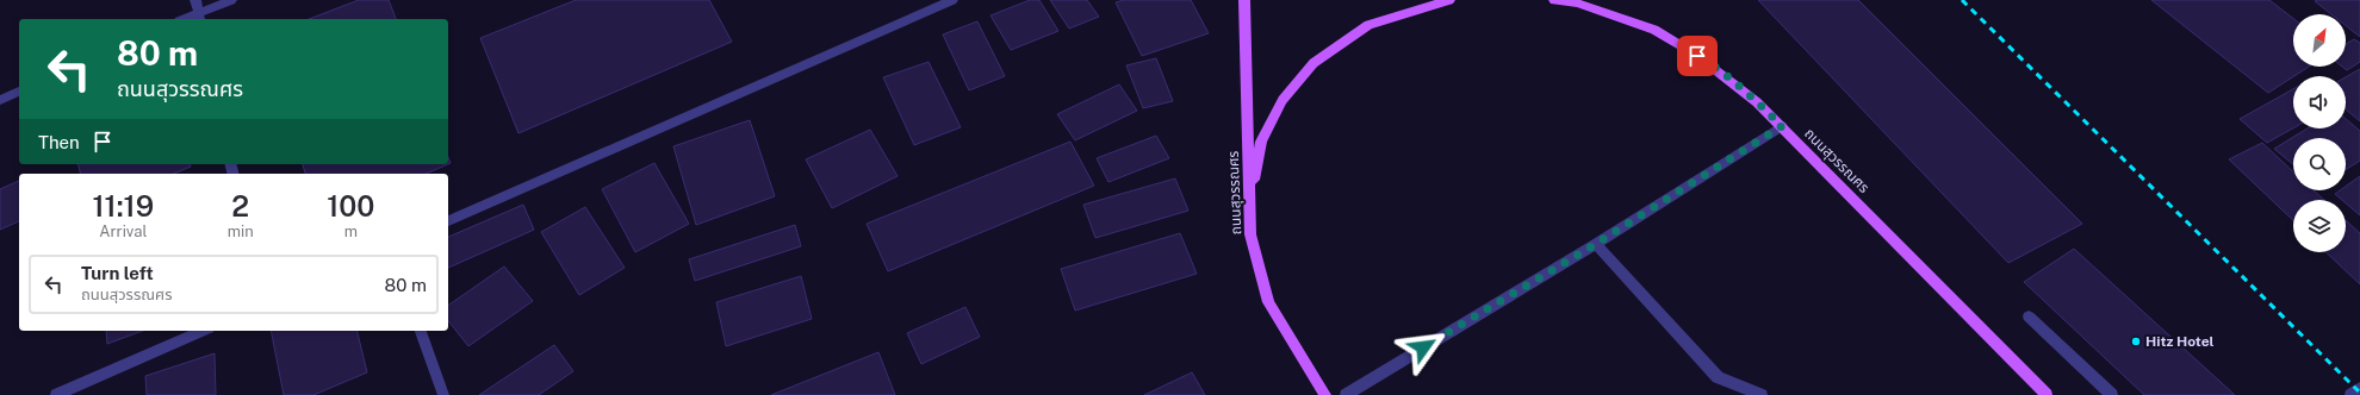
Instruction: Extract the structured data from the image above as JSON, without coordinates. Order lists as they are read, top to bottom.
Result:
{
  "streets": {
    "main road": ["ถนนสุวรรณศร"]
  },
  "places": ["Hitz Hotel"],
  "north": "top right",
  "page": {
    "turn": ["80 m", "ถนนสุวรรณศร"],
    "then": "Then",
    "eta": [
      "11:19",
      "Arrival",
      "2",
      "min",
      "100",
      "m"
    ],
    "list": [
      {
        "name": "Turn left",
        "note": "ถนนสุวรรณศร",
        "value": "80 m"
      }
    ]
  }
}
